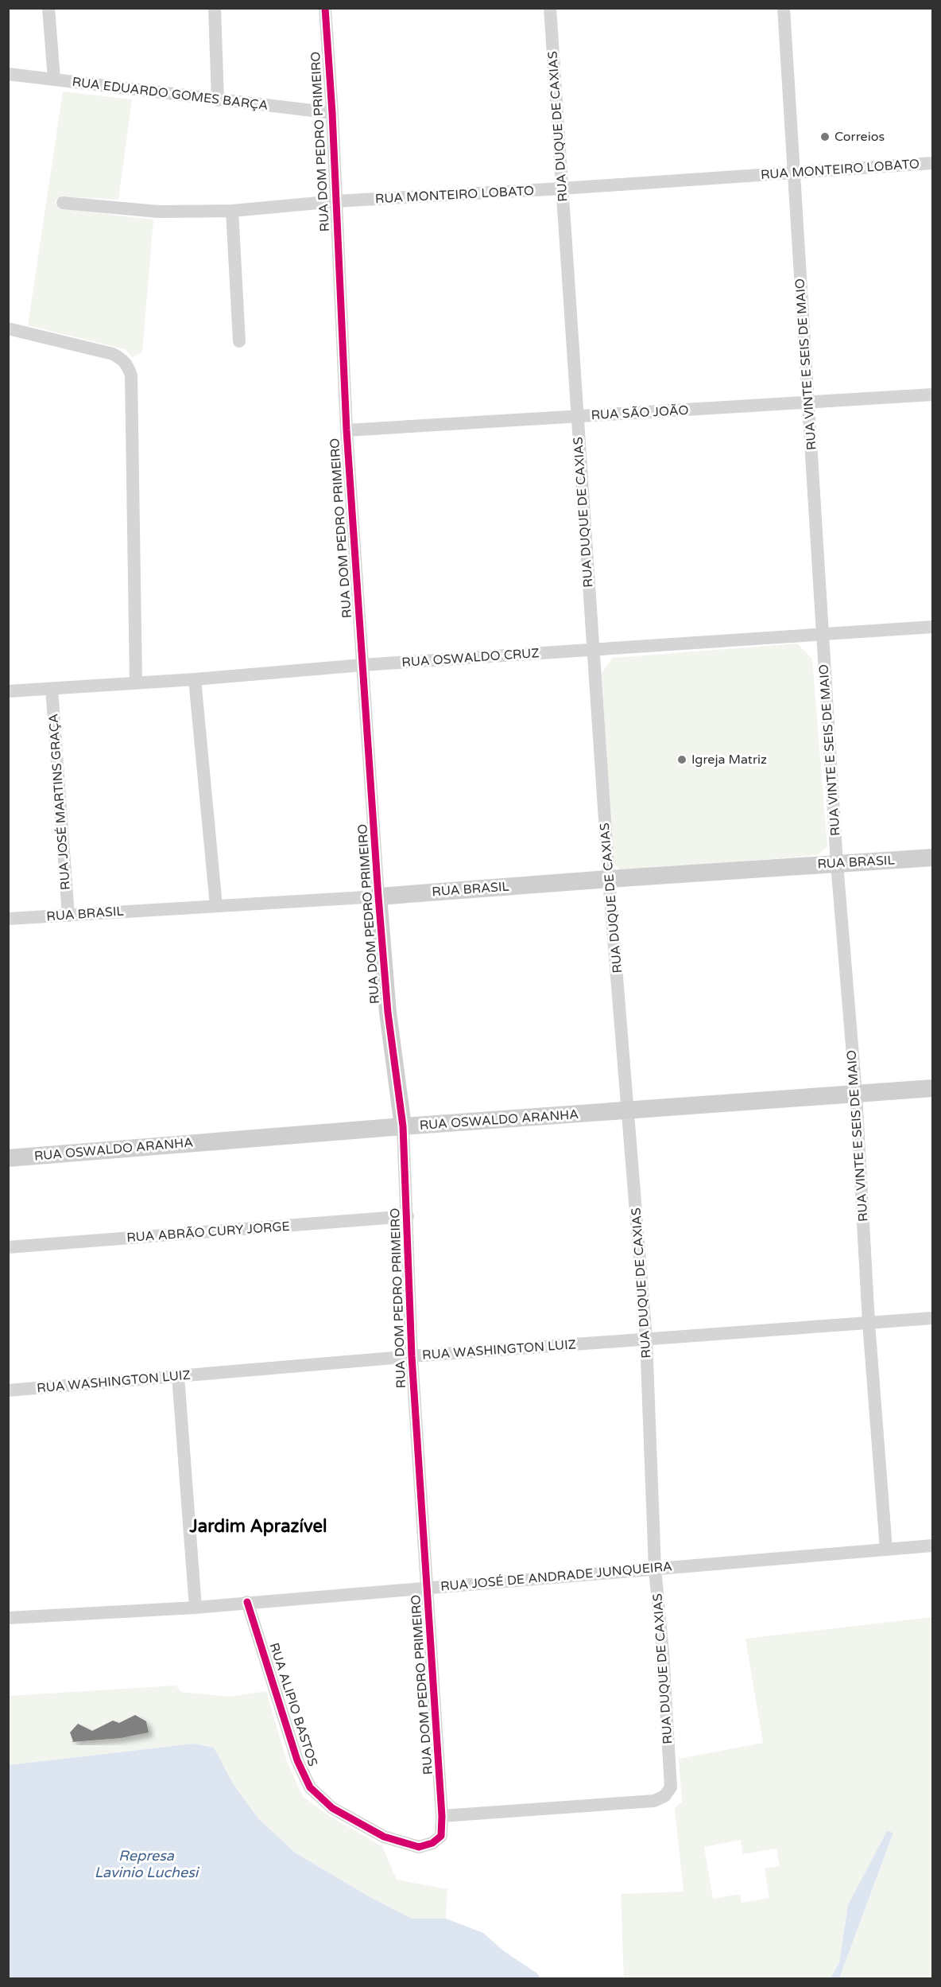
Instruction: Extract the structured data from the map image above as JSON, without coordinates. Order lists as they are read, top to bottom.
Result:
{
  "streets": {
    "street": [
      "RUA EDUARDO GOMES BARÇA",
      "RUA DUQUE DE CAXIAS",
      "RUA DOM PEDRO PRIMEIRO",
      "RUA MONTEIRO LOBATO",
      "RUA VINTE E SEIS DE MAIO",
      "RUA SÃO JOÃO",
      "RUA OSWALDO CRUZ",
      "RUA JOSÉ MARTINS GRAÇA",
      "RUA BRASIL",
      "RUA OSWALDO ARANHA",
      "RUA ABRÃO CURY JORGE",
      "RUA WASHINGTON LUIZ",
      "RUA JOSÉ DE ANDRADE JUNQUEIRA",
      "RUA ALIPIO BASTOS"
    ]
  },
  "crossings": [
    ["RUA EDUARDO GOMES BARÇA", "RUA DOM PEDRO PRIMEIRO"],
    ["RUA DUQUE DE CAXIAS", "RUA DOM PEDRO PRIMEIRO"],
    ["RUA DUQUE DE CAXIAS", "RUA MONTEIRO LOBATO"],
    ["RUA DUQUE DE CAXIAS", "RUA SÃO JOÃO"],
    ["RUA DUQUE DE CAXIAS", "RUA OSWALDO CRUZ"],
    ["RUA DUQUE DE CAXIAS", "RUA BRASIL"],
    ["RUA DUQUE DE CAXIAS", "RUA OSWALDO ARANHA"],
    ["RUA DUQUE DE CAXIAS", "RUA WASHINGTON LUIZ"],
    ["RUA DUQUE DE CAXIAS", "RUA JOSÉ DE ANDRADE JUNQUEIRA"],
    ["RUA DUQUE DE CAXIAS", "RUA ALIPIO BASTOS"],
    ["RUA DOM PEDRO PRIMEIRO", "RUA MONTEIRO LOBATO"],
    ["RUA DOM PEDRO PRIMEIRO", "RUA SÃO JOÃO"],
    ["RUA DOM PEDRO PRIMEIRO", "RUA OSWALDO CRUZ"],
    ["RUA DOM PEDRO PRIMEIRO", "RUA BRASIL"],
    ["RUA DOM PEDRO PRIMEIRO", "RUA OSWALDO ARANHA"],
    ["RUA DOM PEDRO PRIMEIRO", "RUA ABRÃO CURY JORGE"],
    ["RUA DOM PEDRO PRIMEIRO", "RUA WASHINGTON LUIZ"],
    ["RUA DOM PEDRO PRIMEIRO", "RUA JOSÉ DE ANDRADE JUNQUEIRA"],
    ["RUA DOM PEDRO PRIMEIRO", "RUA ALIPIO BASTOS"],
    ["RUA MONTEIRO LOBATO", "RUA VINTE E SEIS DE MAIO"],
    ["RUA VINTE E SEIS DE MAIO", "RUA SÃO JOÃO"],
    ["RUA VINTE E SEIS DE MAIO", "RUA OSWALDO CRUZ"],
    ["RUA VINTE E SEIS DE MAIO", "RUA BRASIL"],
    ["RUA VINTE E SEIS DE MAIO", "RUA OSWALDO ARANHA"],
    ["RUA VINTE E SEIS DE MAIO", "RUA WASHINGTON LUIZ"],
    ["RUA VINTE E SEIS DE MAIO", "RUA JOSÉ DE ANDRADE JUNQUEIRA"],
    ["RUA OSWALDO CRUZ", "RUA JOSÉ MARTINS GRAÇA"],
    ["RUA JOSÉ MARTINS GRAÇA", "RUA BRASIL"],
    ["RUA JOSÉ DE ANDRADE JUNQUEIRA", "RUA ALIPIO BASTOS"]
  ],
  "districts": ["Jardim Aprazível"],
  "water": ["Represa Lavinio Luchesi"],
  "places": ["Correios", "Igreja Matriz"]
}
